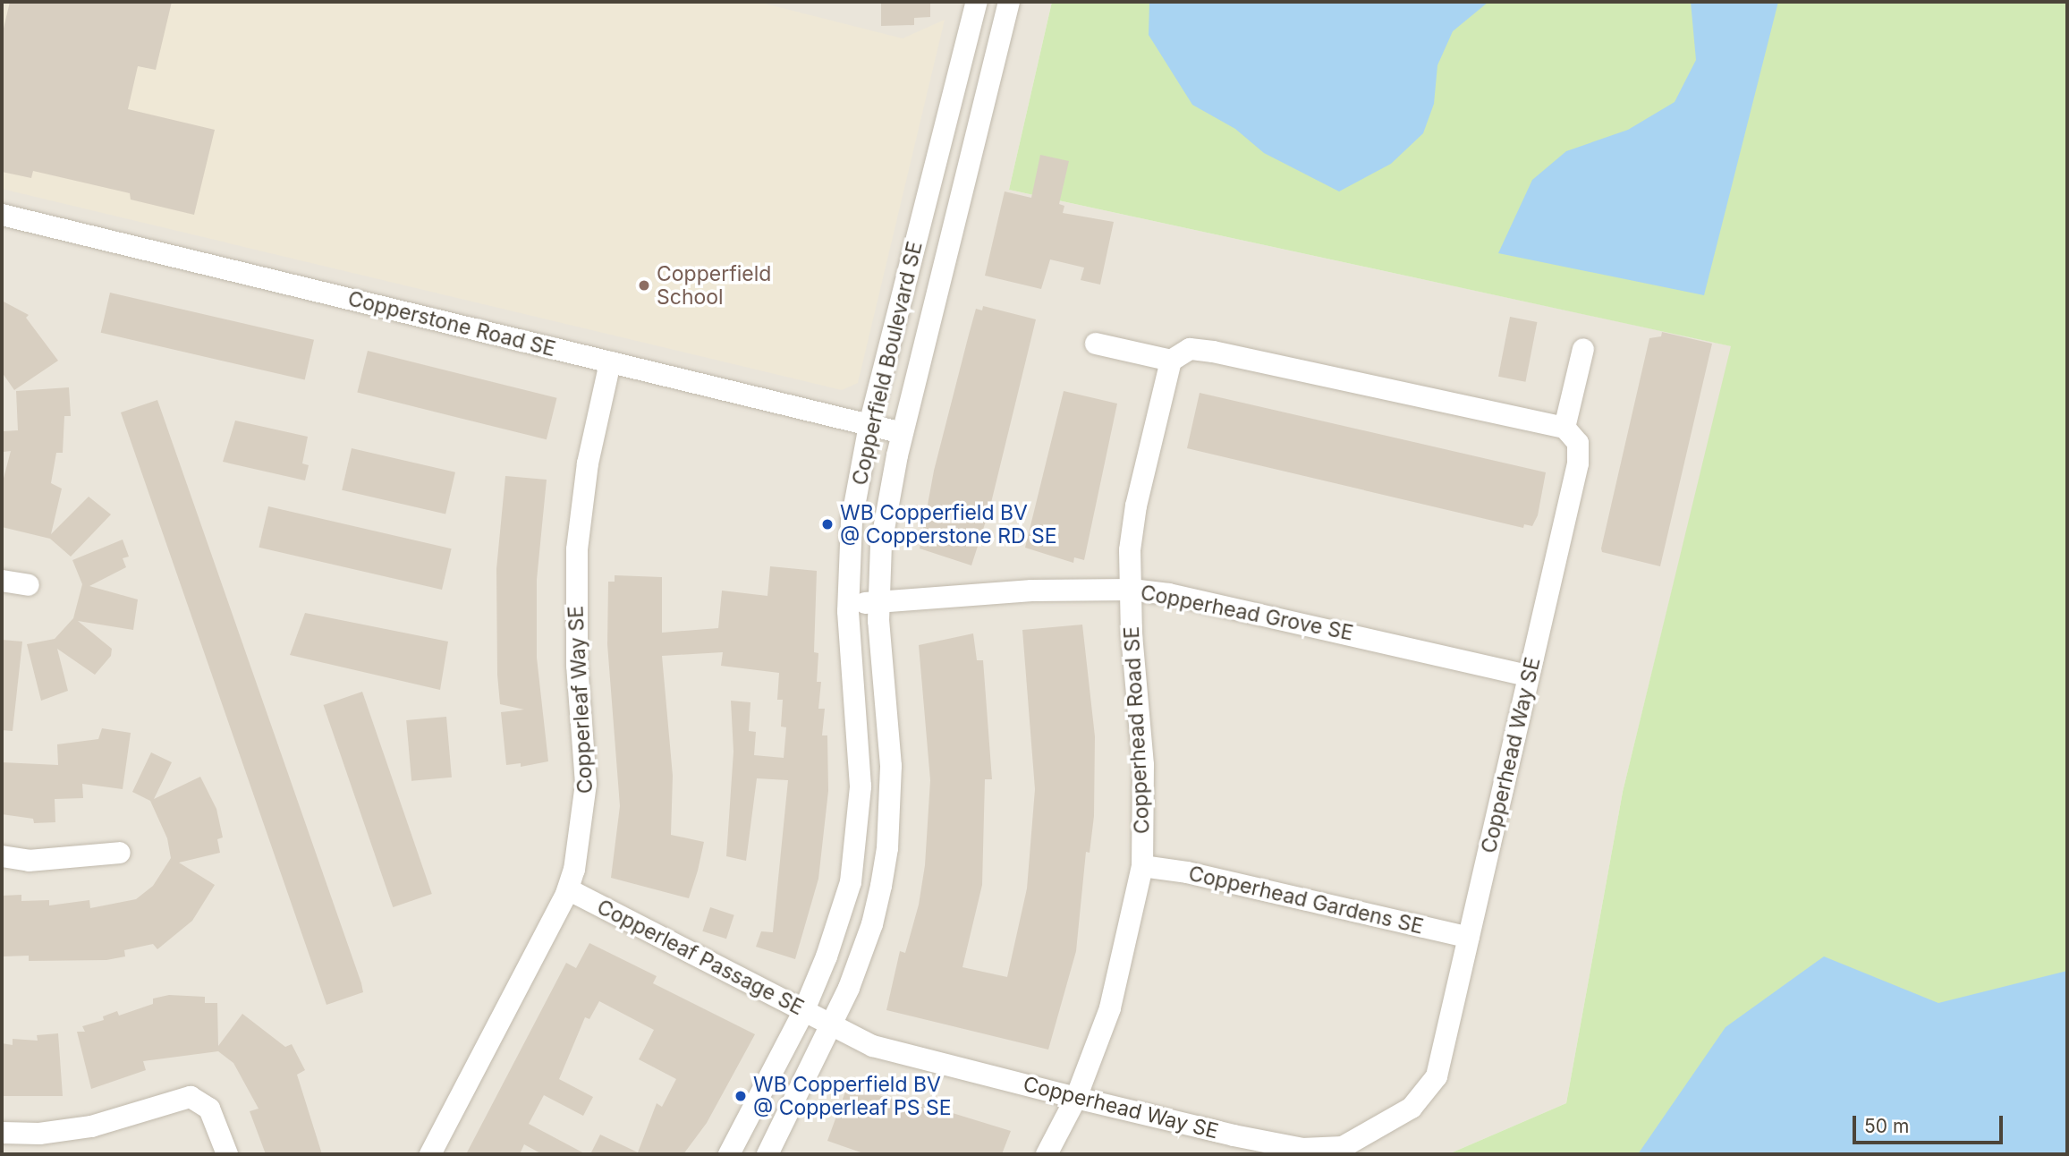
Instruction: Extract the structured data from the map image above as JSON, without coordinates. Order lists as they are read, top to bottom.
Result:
{
  "streets": {
    "street": [
      "Copperstone Road SE",
      "Copperfield Boulevard SE",
      "Copperhead Grove SE",
      "Copperleaf Way SE",
      "Copperhead Road SE",
      "Copperhead Way SE",
      "Copperhead Gardens SE",
      "Copperleaf Passage SE"
    ]
  },
  "crossings": [
    ["Copperstone Road SE", "Copperfield Boulevard SE"],
    ["Copperstone Road SE", "Copperleaf Way SE"],
    ["Copperfield Boulevard SE", "Copperhead Grove SE"],
    ["Copperfield Boulevard SE", "Copperhead Way SE"],
    ["Copperfield Boulevard SE", "Copperleaf Passage SE"],
    ["Copperhead Grove SE", "Copperhead Road SE"],
    ["Copperhead Grove SE", "Copperhead Way SE"],
    ["Copperleaf Way SE", "Copperleaf Passage SE"],
    ["Copperhead Road SE", "Copperhead Way SE"],
    ["Copperhead Road SE", "Copperhead Gardens SE"],
    ["Copperhead Way SE", "Copperhead Gardens SE"],
    ["Copperhead Way SE", "Copperleaf Passage SE"]
  ],
  "places": ["Copperfield School", "WB Copperfield BV @ Copperstone RD SE", "WB Copperfield BV @ Copperleaf PS SE"],
  "scale_bar": "50 m"
}
